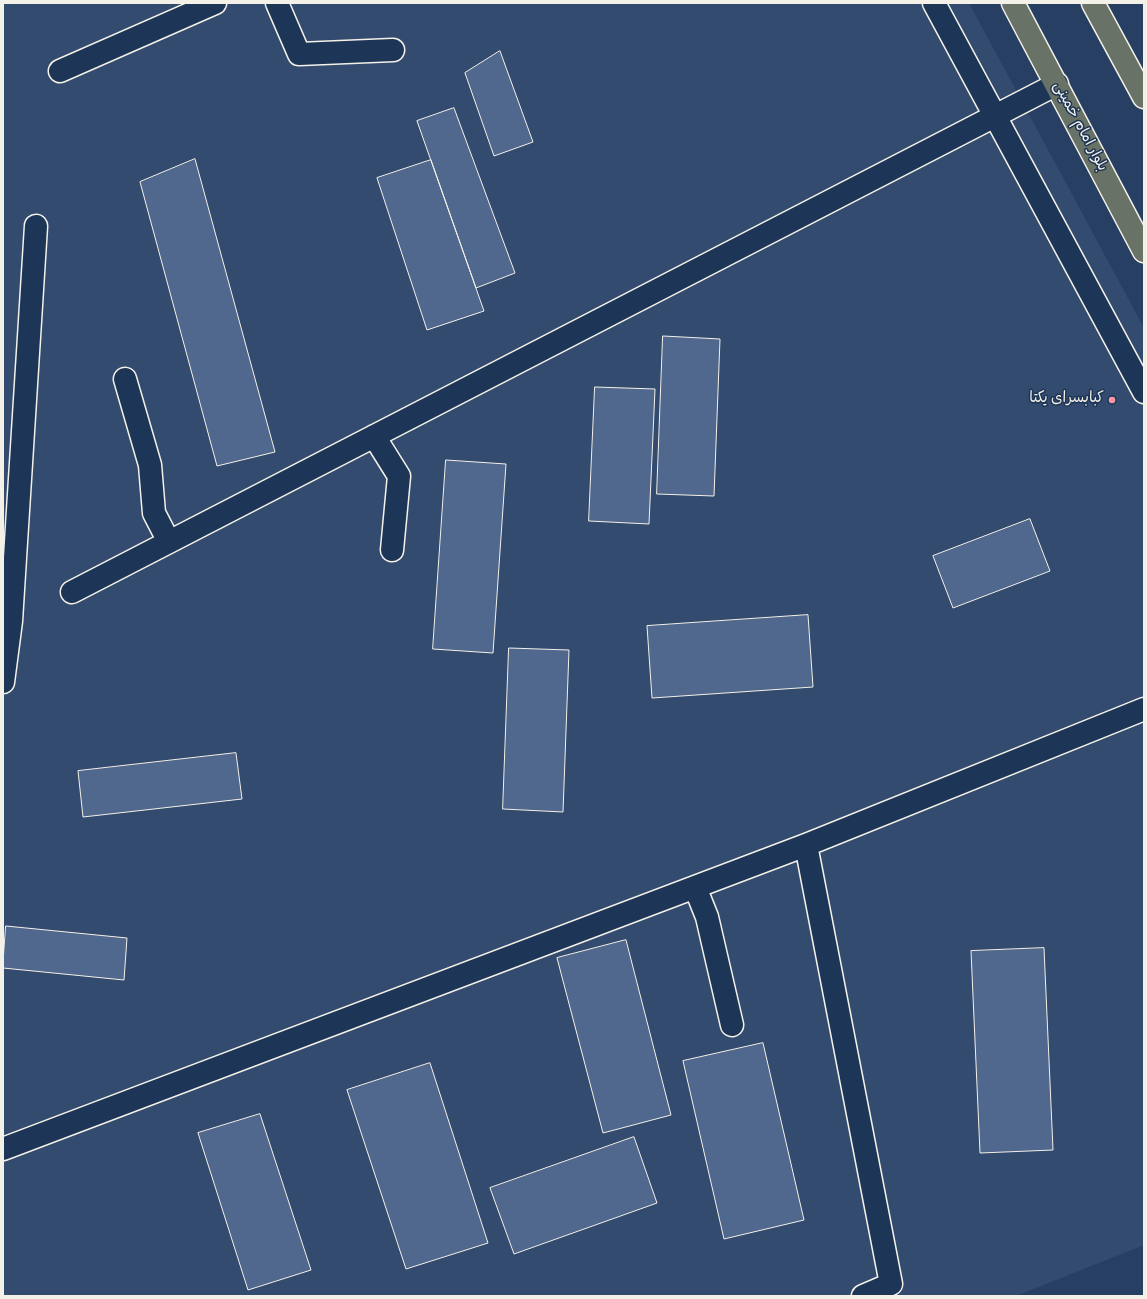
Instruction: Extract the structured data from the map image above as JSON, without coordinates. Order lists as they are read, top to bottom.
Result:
{
  "streets": {
    "highway": ["بلوار امام خمینی"]
  },
  "places": ["کبابسرای یکتا"]
}
